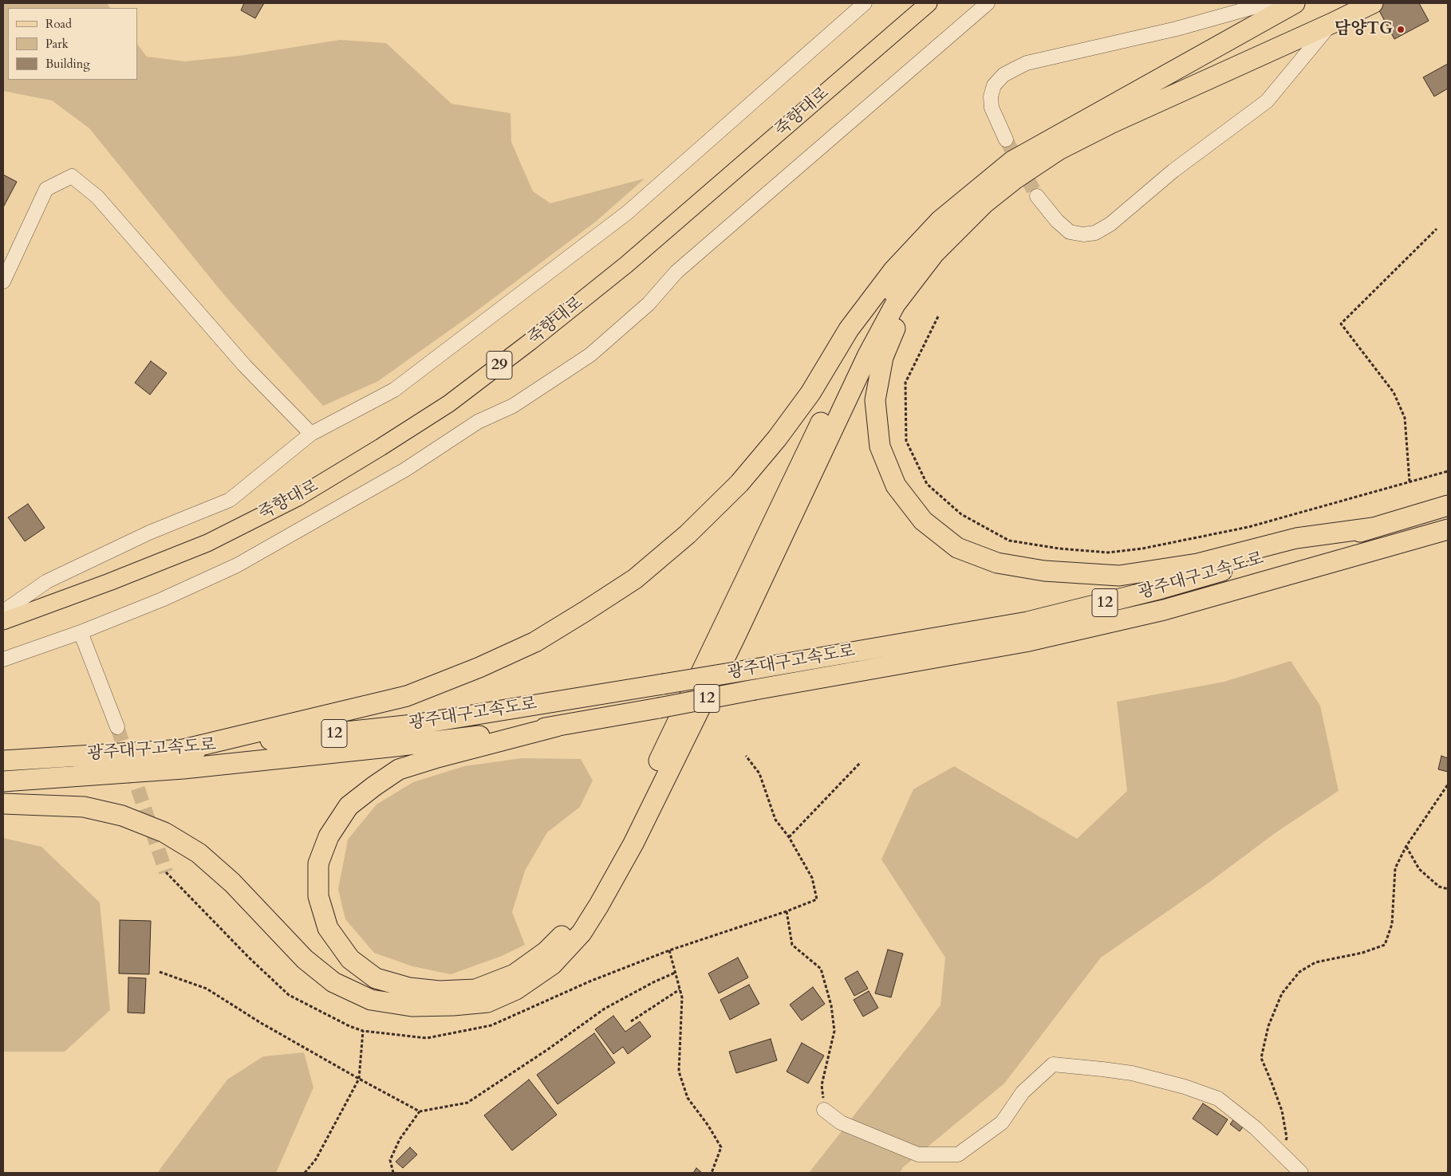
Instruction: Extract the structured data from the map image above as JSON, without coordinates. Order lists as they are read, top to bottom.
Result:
{
  "streets": {
    "highway": ["광주대구고속도로", "12"],
    "main road": ["죽향대로", "29"]
  },
  "places": ["담양TG"],
  "legend": ["Road", "Park", "Building"]
}
